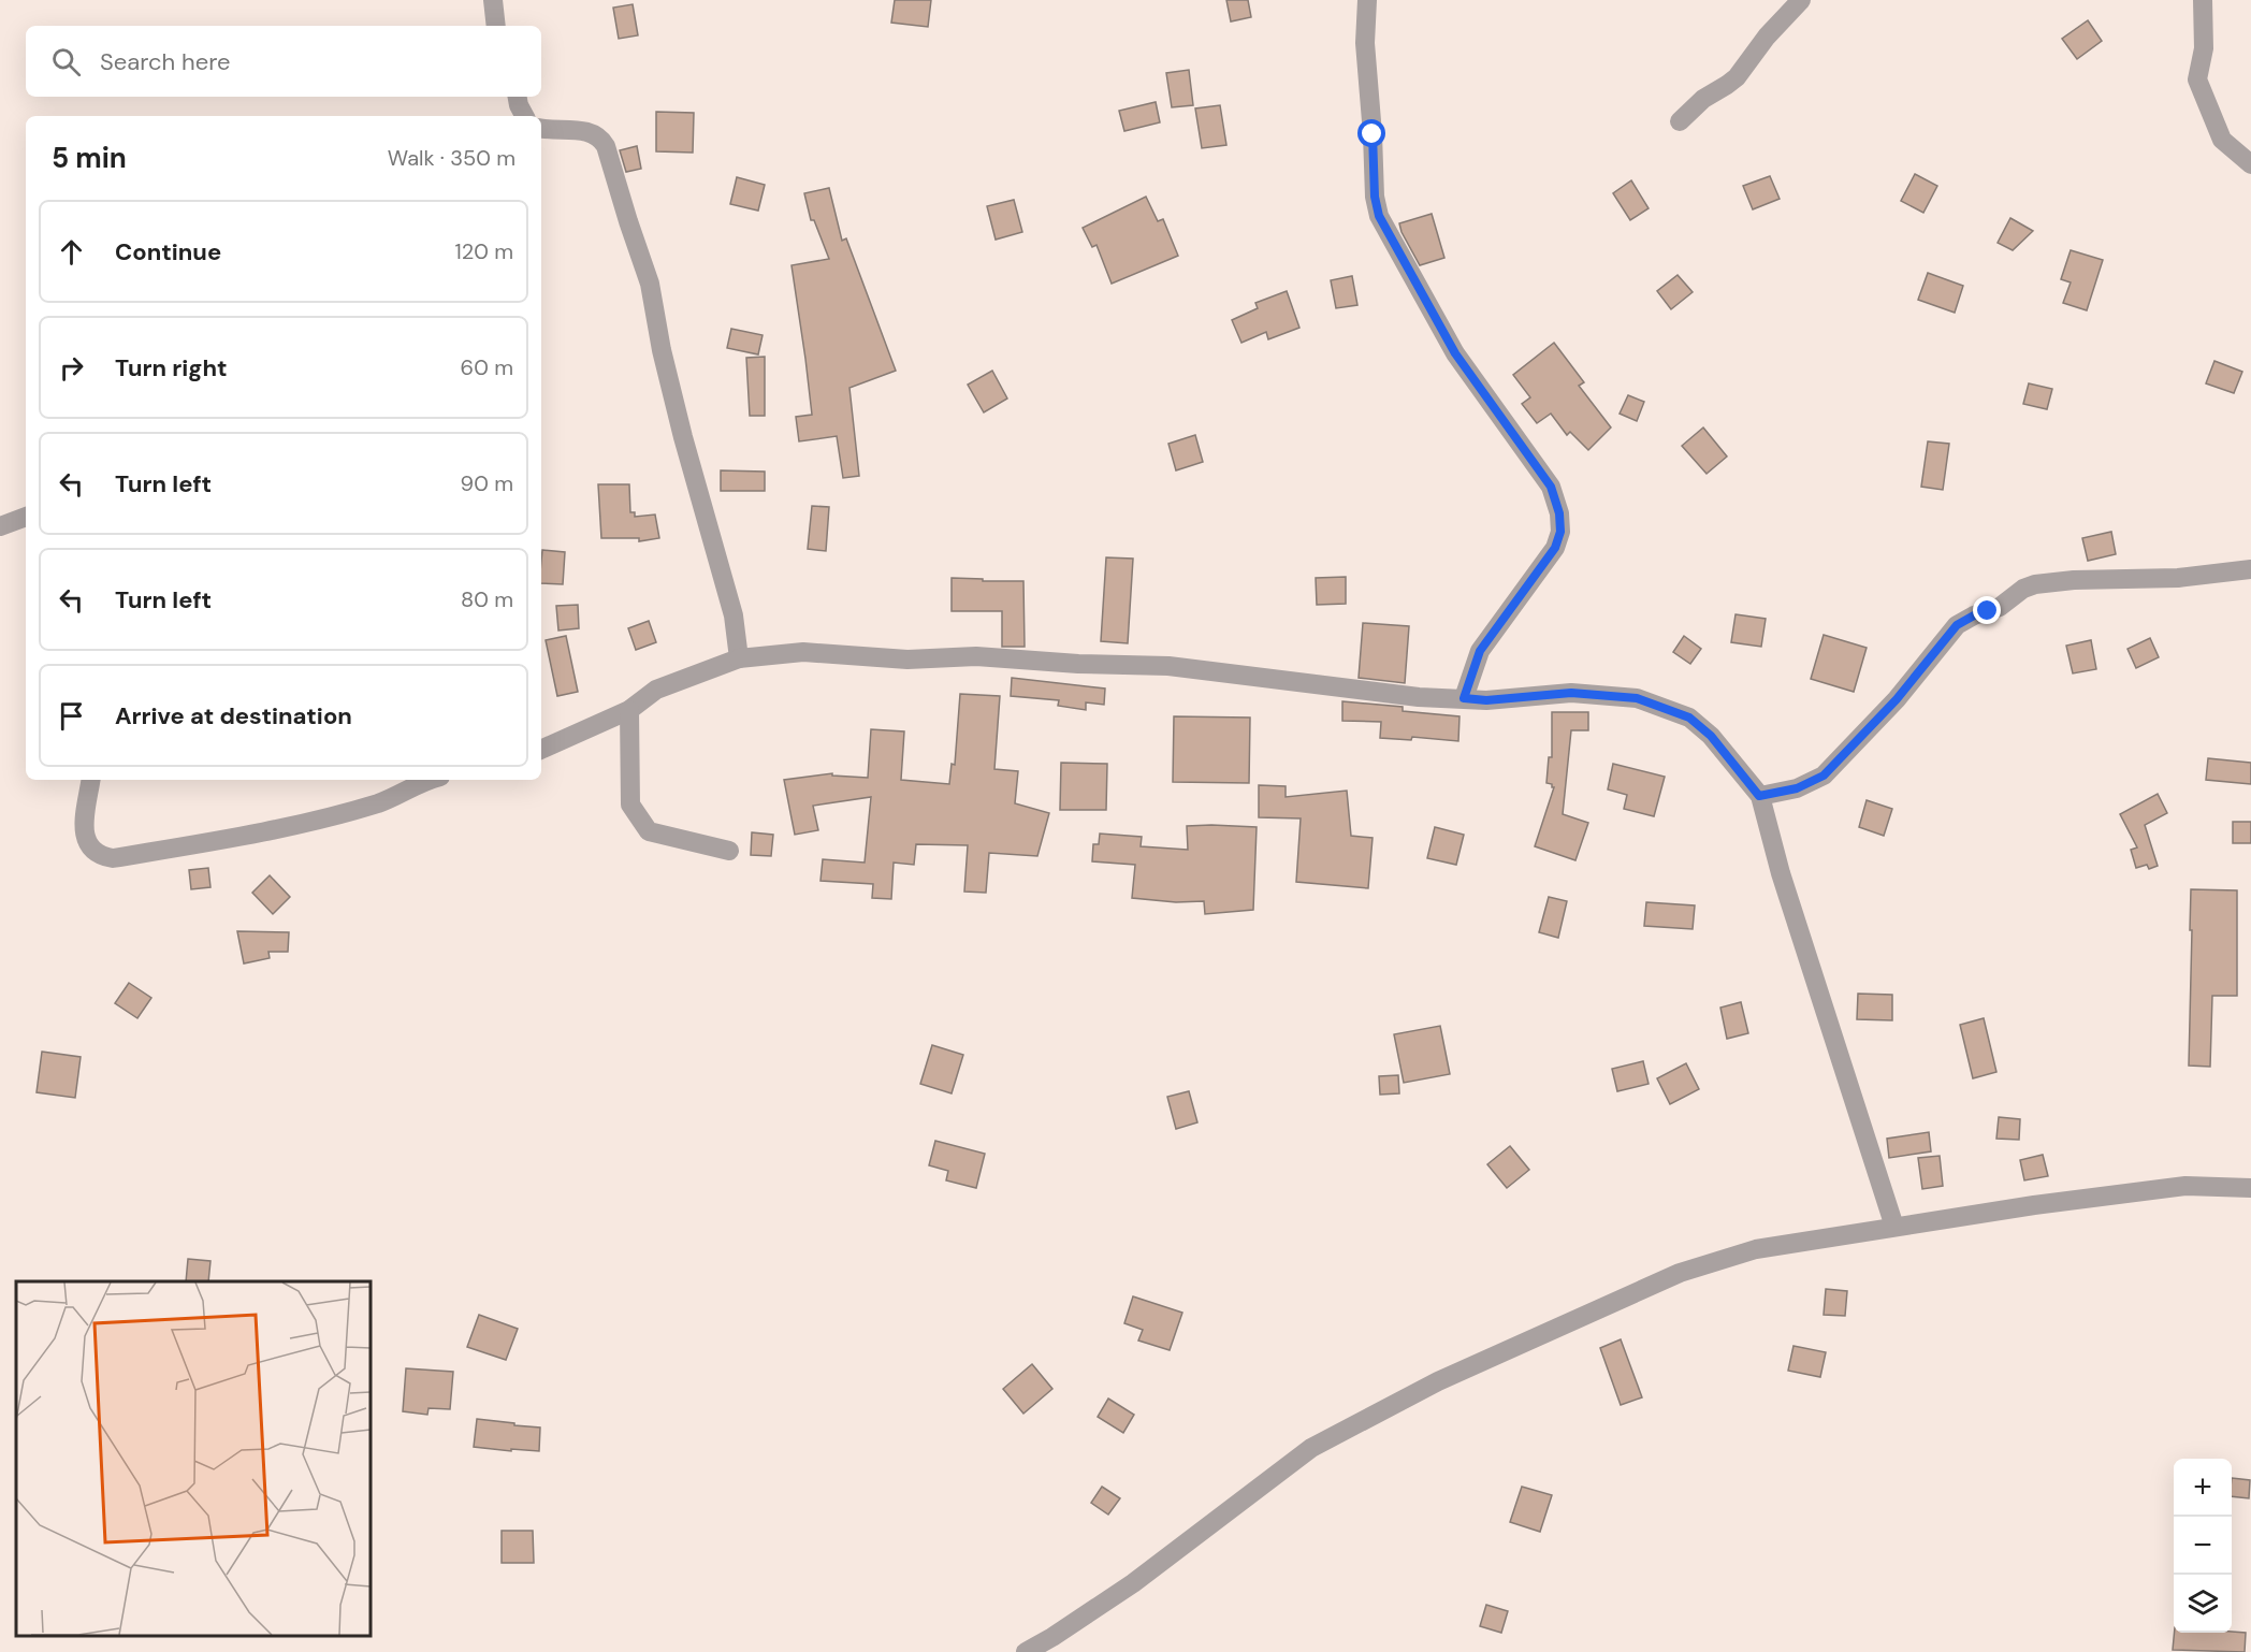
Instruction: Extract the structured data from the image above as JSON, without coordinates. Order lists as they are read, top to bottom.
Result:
{
  "page": {
    "search": "Search here",
    "heading": ["5 min", "Walk · 350 m"],
    "list": [
      ["Continue", "120 m"],
      ["Turn right", "60 m"],
      ["Turn left", "90 m"],
      ["Turn left", "80 m"],
      "Arrive at destination"
    ],
    "map_buttons": ["+", "−"]
  }
}
